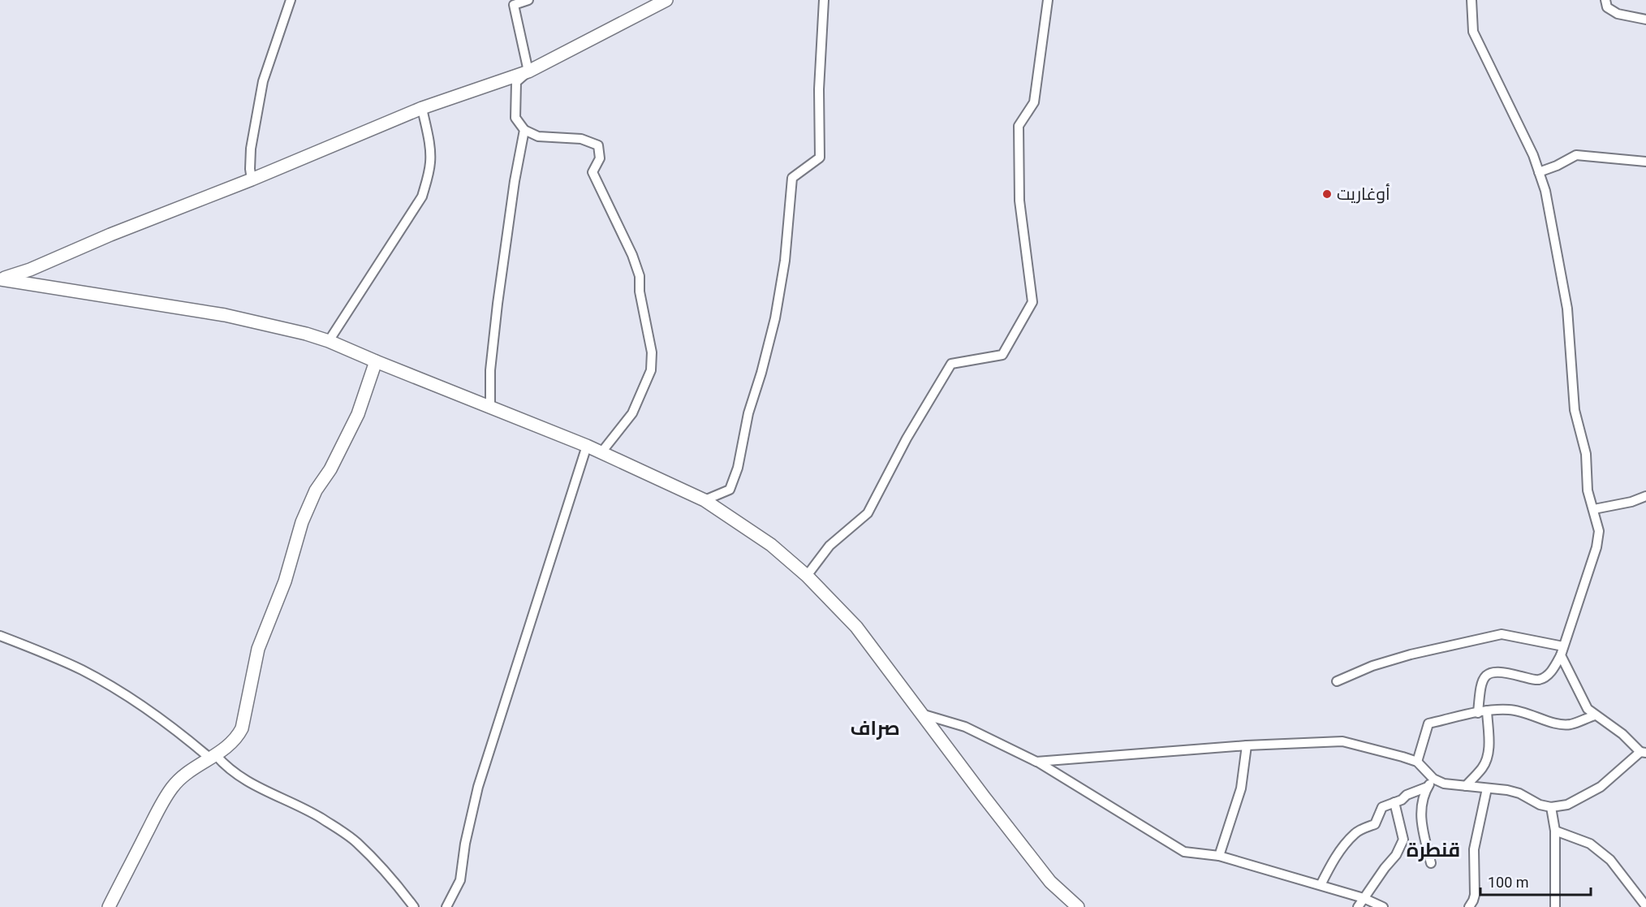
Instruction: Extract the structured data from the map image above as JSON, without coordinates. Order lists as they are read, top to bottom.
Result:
{
  "districts": ["صراف", "قنطرة"],
  "places": ["أوغاريت"],
  "scale_bar": "100 m"
}
